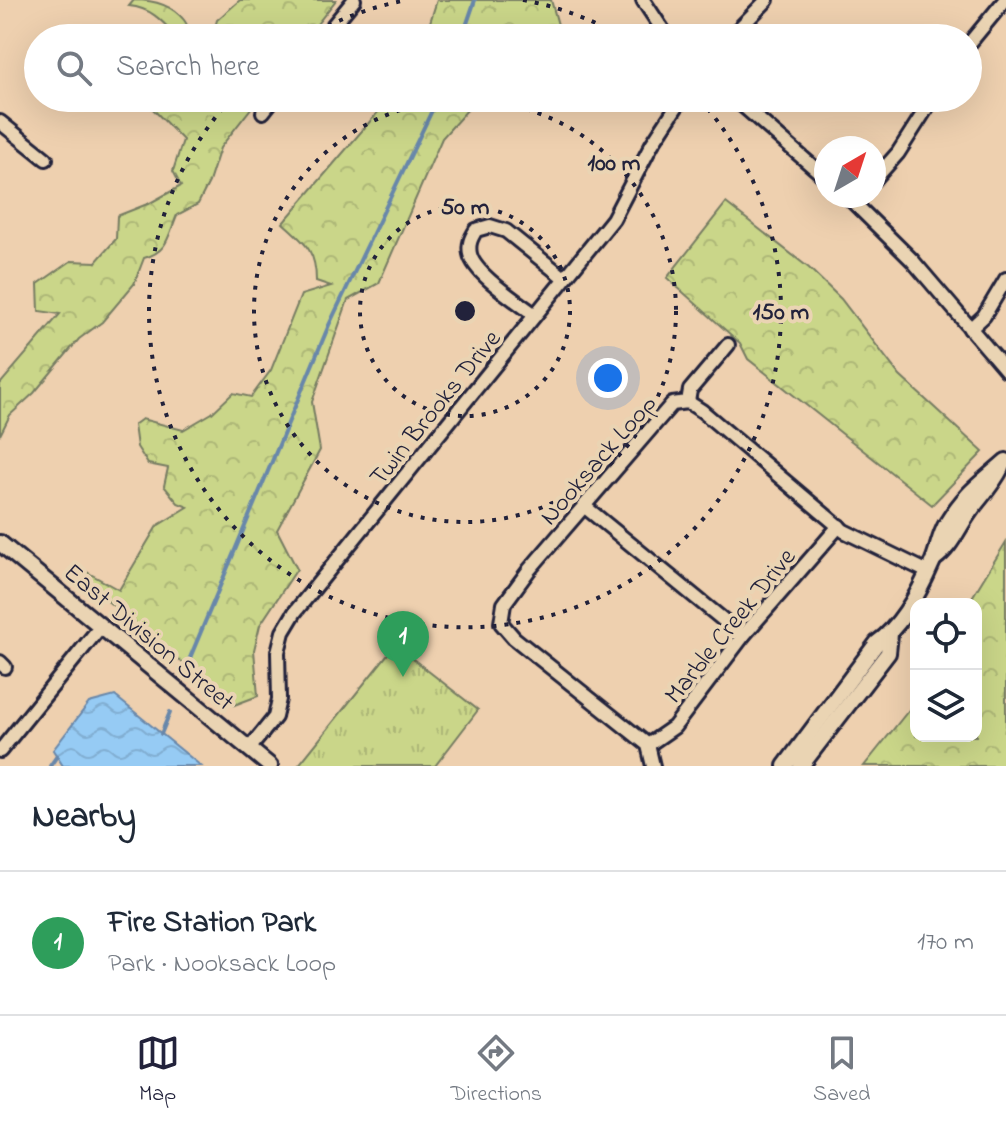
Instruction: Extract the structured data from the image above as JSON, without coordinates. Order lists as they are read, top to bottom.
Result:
{
  "streets": {
    "street": [
      "Twin Brooks Drive",
      "Nooksack Loop",
      "Marble Creek Drive",
      "East Division Street"
    ]
  },
  "crossings": [
    ["Twin Brooks Drive", "East Division Street"],
    ["Nooksack Loop", "Marble Creek Drive"]
  ],
  "north": "top right",
  "page": {
    "search": "Search here",
    "pins": "1",
    "heading": "Nearby",
    "list": [
      {
        "mark": "1",
        "name": "Fire Station Park",
        "note": "Park · Nooksack Loop",
        "value": "170 m"
      }
    ],
    "nav": ["Map", "Directions", "Saved"]
  },
  "rings": ["100 m", "50 m", "150 m"]
}
